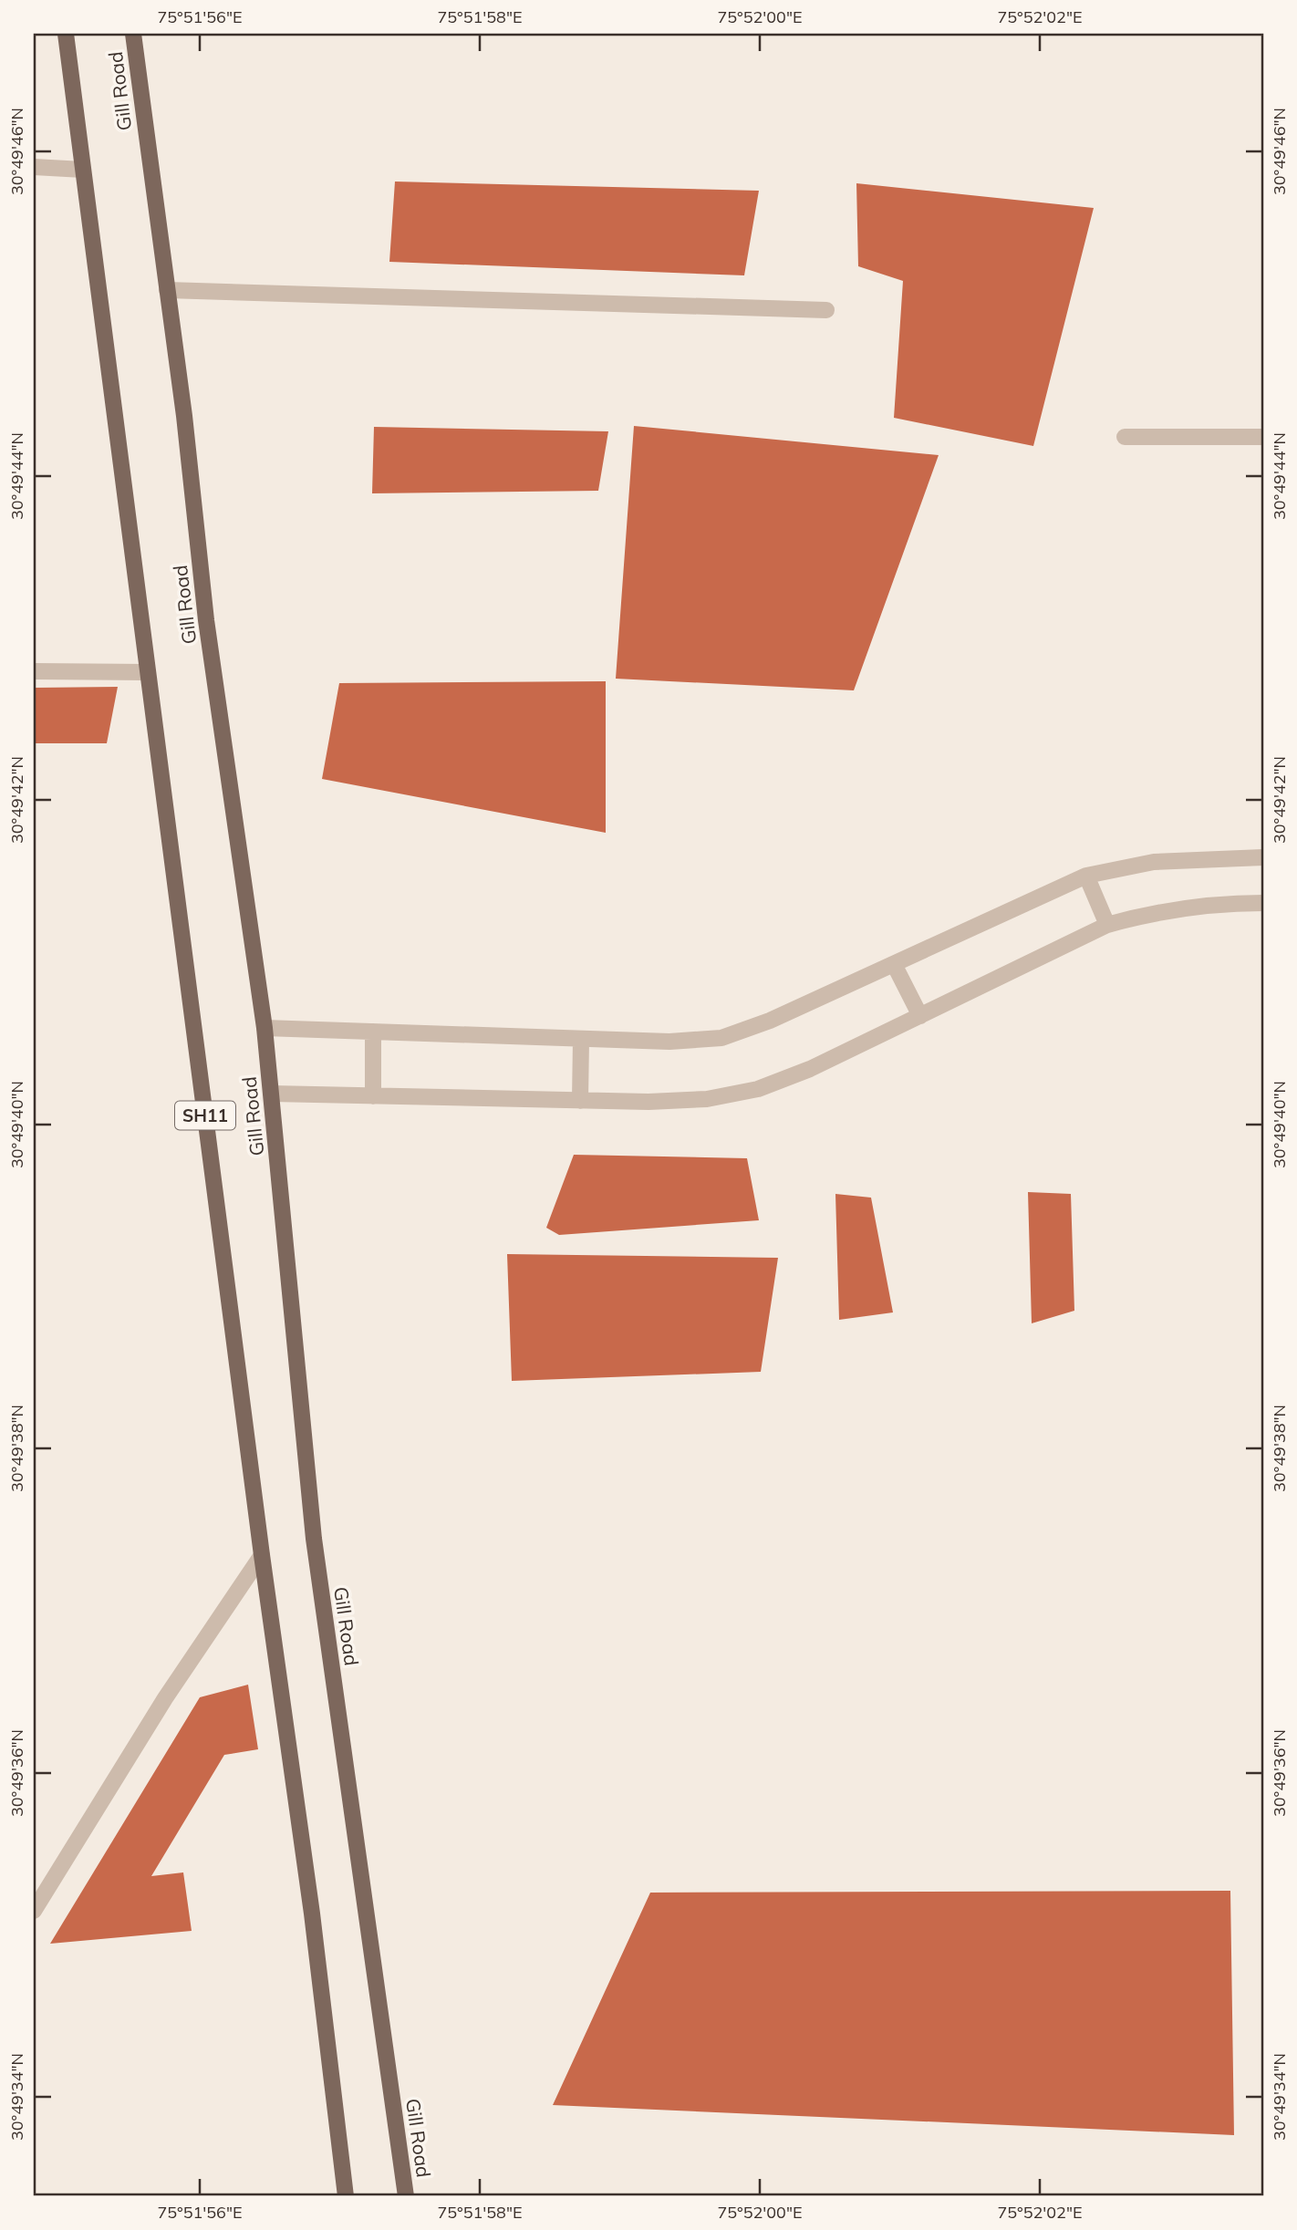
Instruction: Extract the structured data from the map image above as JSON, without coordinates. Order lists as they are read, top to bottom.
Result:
{
  "streets": {
    "main road": ["Gill Road", "SH11"]
  },
  "coordinates": [
    "75°51'56\"E",
    "75°51'58\"E",
    "75°52'00\"E",
    "75°52'02\"E",
    "30°49'46\"N",
    "30°49'44\"N",
    "30°49'42\"N",
    "30°49'40\"N",
    "30°49'38\"N",
    "30°49'36\"N",
    "30°49'34\"N"
  ]
}
